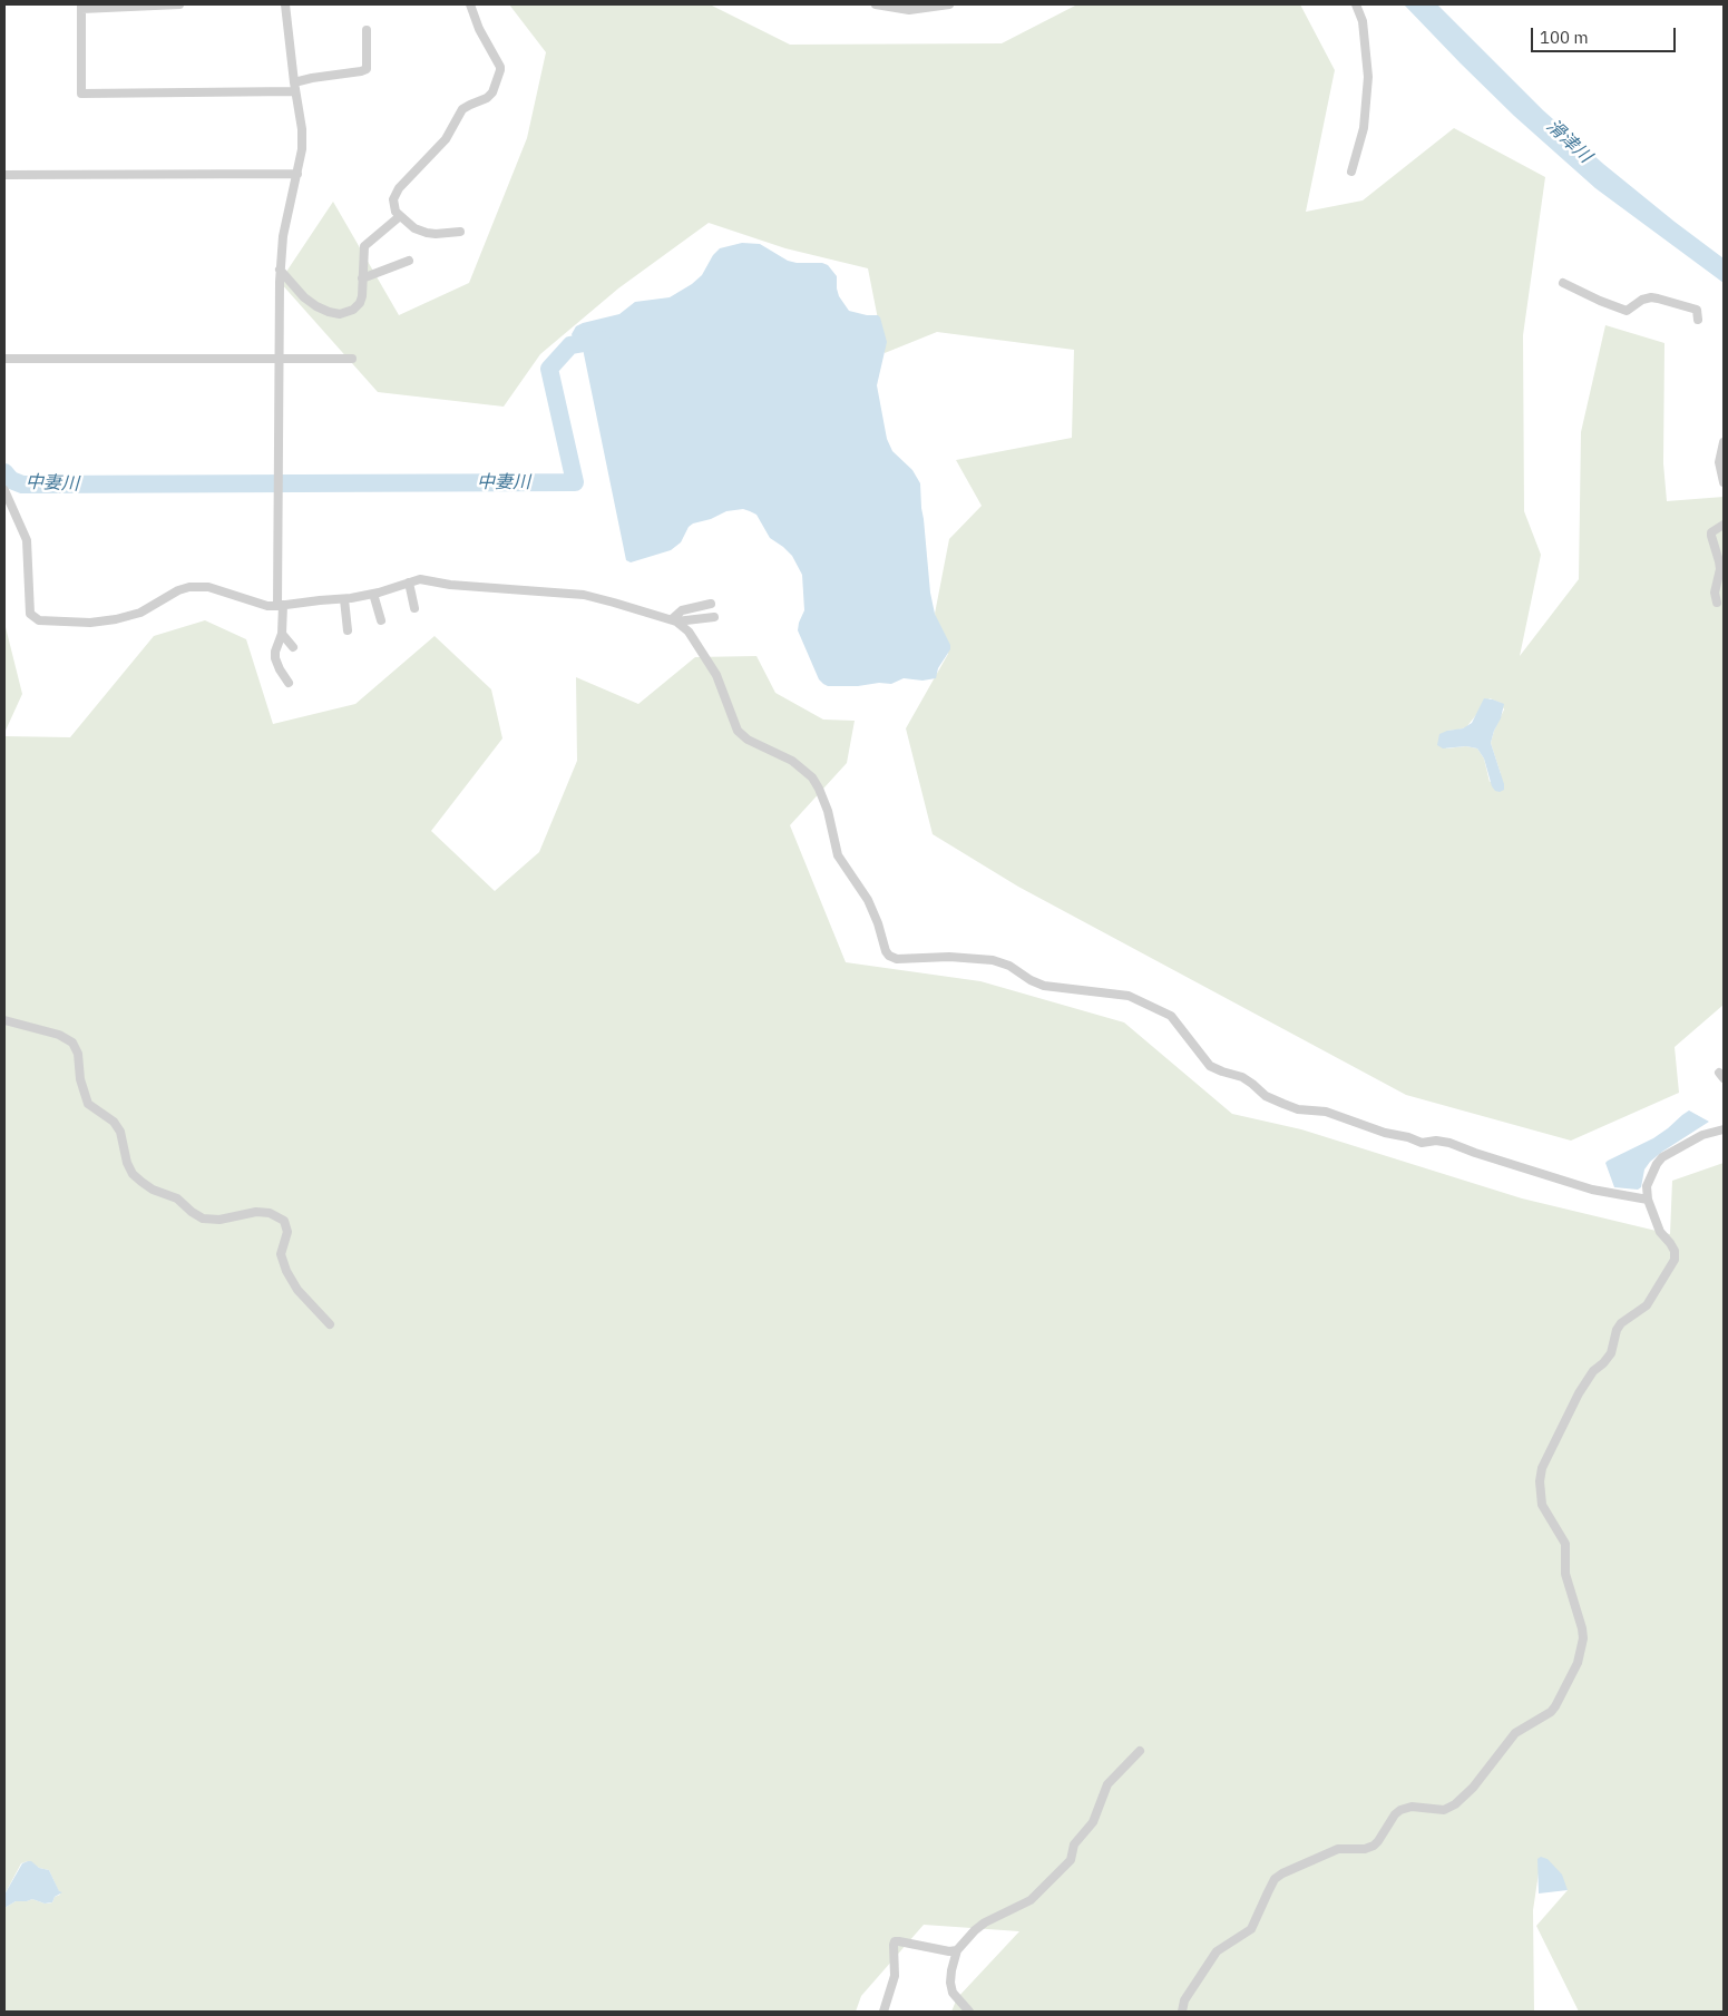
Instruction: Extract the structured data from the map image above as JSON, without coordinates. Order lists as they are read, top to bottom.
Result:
{
  "water": ["滑津川", "中妻川"],
  "scale_bar": "100 m"
}
